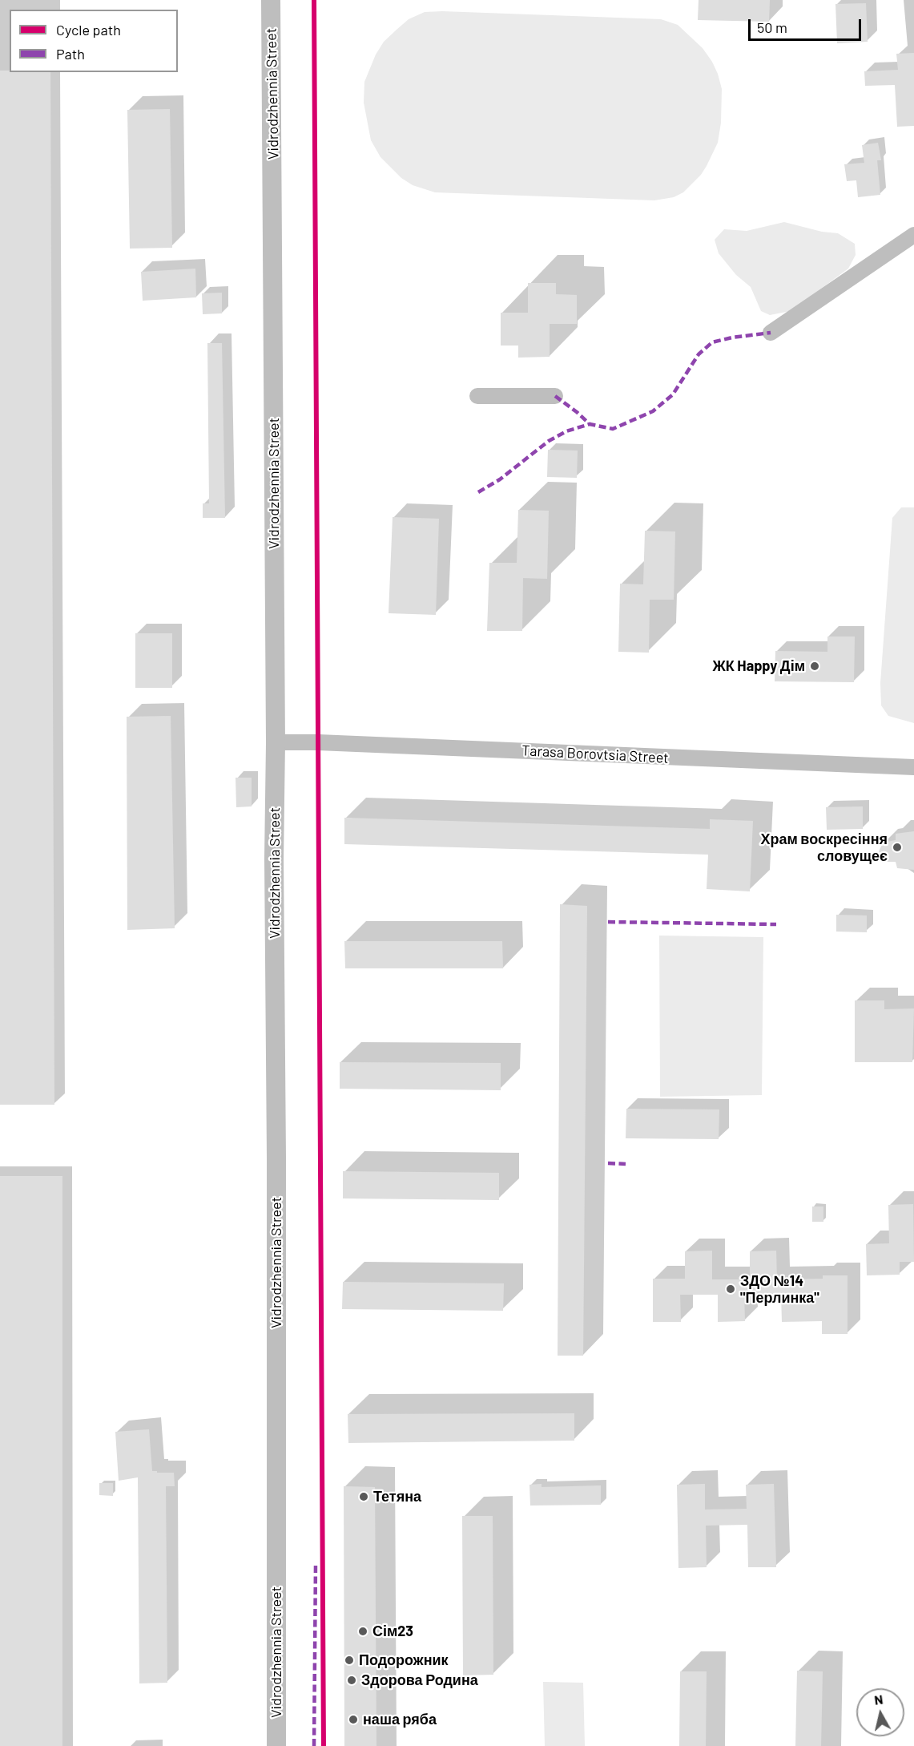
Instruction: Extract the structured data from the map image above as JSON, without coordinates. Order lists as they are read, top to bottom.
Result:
{
  "streets": {
    "street": ["Vidrodzhennia Street", "Tarasa Borovtsia Street"]
  },
  "crossings": [
    ["Vidrodzhennia Street", "Tarasa Borovtsia Street"]
  ],
  "places": [
    "ЖК Happy Дім",
    "Храм воскресіння словущеє",
    "ЗДО №14 \"Перлинка\"",
    "Тетяна",
    "Сім23",
    "Подорожник",
    "Здорова Родина",
    "наша ряба"
  ],
  "legend": ["Cycle path", "Path"],
  "scale_bar": "50 m",
  "north": "top"
}
